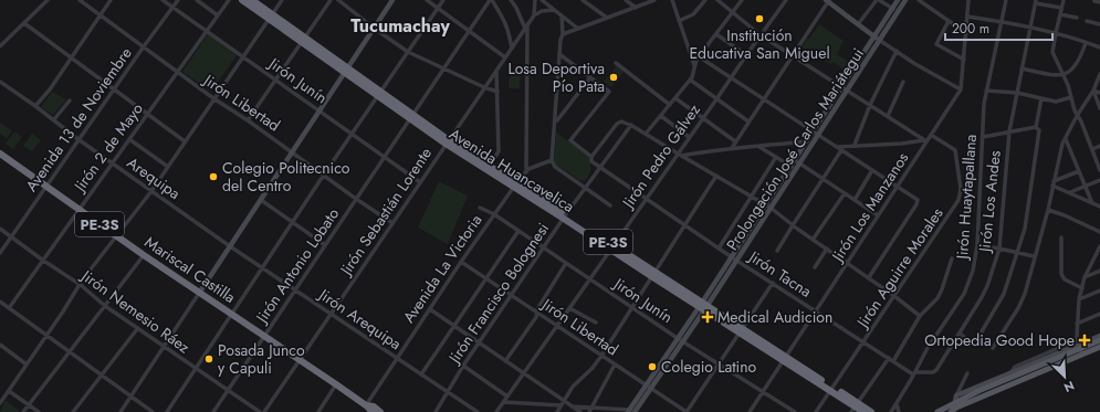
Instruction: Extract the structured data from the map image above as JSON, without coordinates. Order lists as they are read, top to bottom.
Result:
{
  "streets": {
    "highway": ["Avenida Huancavelica", "PE-3S", "Mariscal Castilla"],
    "street": [
      "Jirón Junín",
      "Jirón Libertad",
      "Avenida 13 de Noviembre",
      "Jirón 2 de Mayo",
      "Prolongación José Carlos Mariátegui",
      "Jirón Pedro Gálvez",
      "Arequipa",
      "Jirón Huaytapallana",
      "Jirón Los Andes",
      "Jirón Los Manzanos",
      "Jirón Sebastián Lorente",
      "Jirón Antonio Lobato",
      "Jirón Aguirre Morales",
      "Avenida La Victoria",
      "Jirón Tacna",
      "Jirón Francisco Bolognesi",
      "Jirón Nemesio Ráez",
      "Jirón Arequipa"
    ]
  },
  "crossings": [
    ["Jirón Junín", "Avenida 13 de Noviembre"],
    ["Jirón Junín", "Jirón 2 de Mayo"],
    ["Jirón Junín", "Prolongación José Carlos Mariátegui"],
    ["Jirón Junín", "Jirón Pedro Gálvez"],
    ["Jirón Junín", "Jirón Los Manzanos"],
    ["Jirón Junín", "Jirón Sebastián Lorente"],
    ["Jirón Junín", "Jirón Antonio Lobato"],
    ["Jirón Junín", "Avenida La Victoria"],
    ["Jirón Junín", "Jirón Francisco Bolognesi"],
    ["Jirón Libertad", "Avenida 13 de Noviembre"],
    ["Jirón Libertad", "Jirón 2 de Mayo"],
    ["Jirón Libertad", "Prolongación José Carlos Mariátegui"],
    ["Jirón Libertad", "Jirón Pedro Gálvez"],
    ["Jirón Libertad", "Jirón Sebastián Lorente"],
    ["Jirón Libertad", "Jirón Antonio Lobato"],
    ["Jirón Libertad", "Avenida La Victoria"],
    ["Jirón Libertad", "Jirón Francisco Bolognesi"],
    ["Avenida 13 de Noviembre", "Arequipa"],
    ["Avenida 13 de Noviembre", "Mariscal Castilla"],
    ["Avenida 13 de Noviembre", "Jirón Nemesio Ráez"],
    ["Jirón 2 de Mayo", "Arequipa"],
    ["Jirón 2 de Mayo", "Mariscal Castilla"],
    ["Jirón 2 de Mayo", "Jirón Nemesio Ráez"],
    ["Prolongación José Carlos Mariátegui", "Avenida Huancavelica"],
    ["Prolongación José Carlos Mariátegui", "Jirón Tacna"],
    ["Jirón Pedro Gálvez", "Avenida Huancavelica"],
    ["Jirón Pedro Gálvez", "Jirón Tacna"],
    ["Avenida Huancavelica", "Jirón Los Manzanos"],
    ["Avenida Huancavelica", "Jirón Sebastián Lorente"],
    ["Avenida Huancavelica", "Jirón Antonio Lobato"],
    ["Avenida Huancavelica", "Jirón Aguirre Morales"],
    ["Avenida Huancavelica", "Avenida La Victoria"],
    ["Avenida Huancavelica", "Jirón Francisco Bolognesi"],
    ["Arequipa", "Jirón Arequipa"],
    ["Jirón Huaytapallana", "Jirón Los Andes"],
    ["Jirón Huaytapallana", "Jirón Tacna"],
    ["Jirón Los Andes", "Jirón Tacna"],
    ["Jirón Los Manzanos", "Jirón Aguirre Morales"],
    ["Jirón Los Manzanos", "Jirón Tacna"],
    ["Jirón Sebastián Lorente", "Mariscal Castilla"],
    ["Jirón Sebastián Lorente", "Jirón Arequipa"],
    ["Jirón Antonio Lobato", "Mariscal Castilla"],
    ["Jirón Antonio Lobato", "Jirón Nemesio Ráez"],
    ["Jirón Antonio Lobato", "Jirón Arequipa"],
    ["Jirón Aguirre Morales", "Jirón Tacna"],
    ["Avenida La Victoria", "Mariscal Castilla"],
    ["Avenida La Victoria", "Jirón Arequipa"],
    ["Jirón Tacna", "Jirón Francisco Bolognesi"],
    ["Jirón Francisco Bolognesi", "Jirón Arequipa"]
  ],
  "districts": ["Tucumachay"],
  "places": {
    "other": [
      "Institución Educativa San Miguel",
      "Losa Deportiva Pío Pata",
      "Colegio Politecnico del Centro",
      "Posada Junco y Capuli",
      "Colegio Latino"
    ],
    "health": ["Medical Audicion", "Ortopedia Good Hope"]
  },
  "scale_bar": "200 m",
  "north": "bottom right"
}
